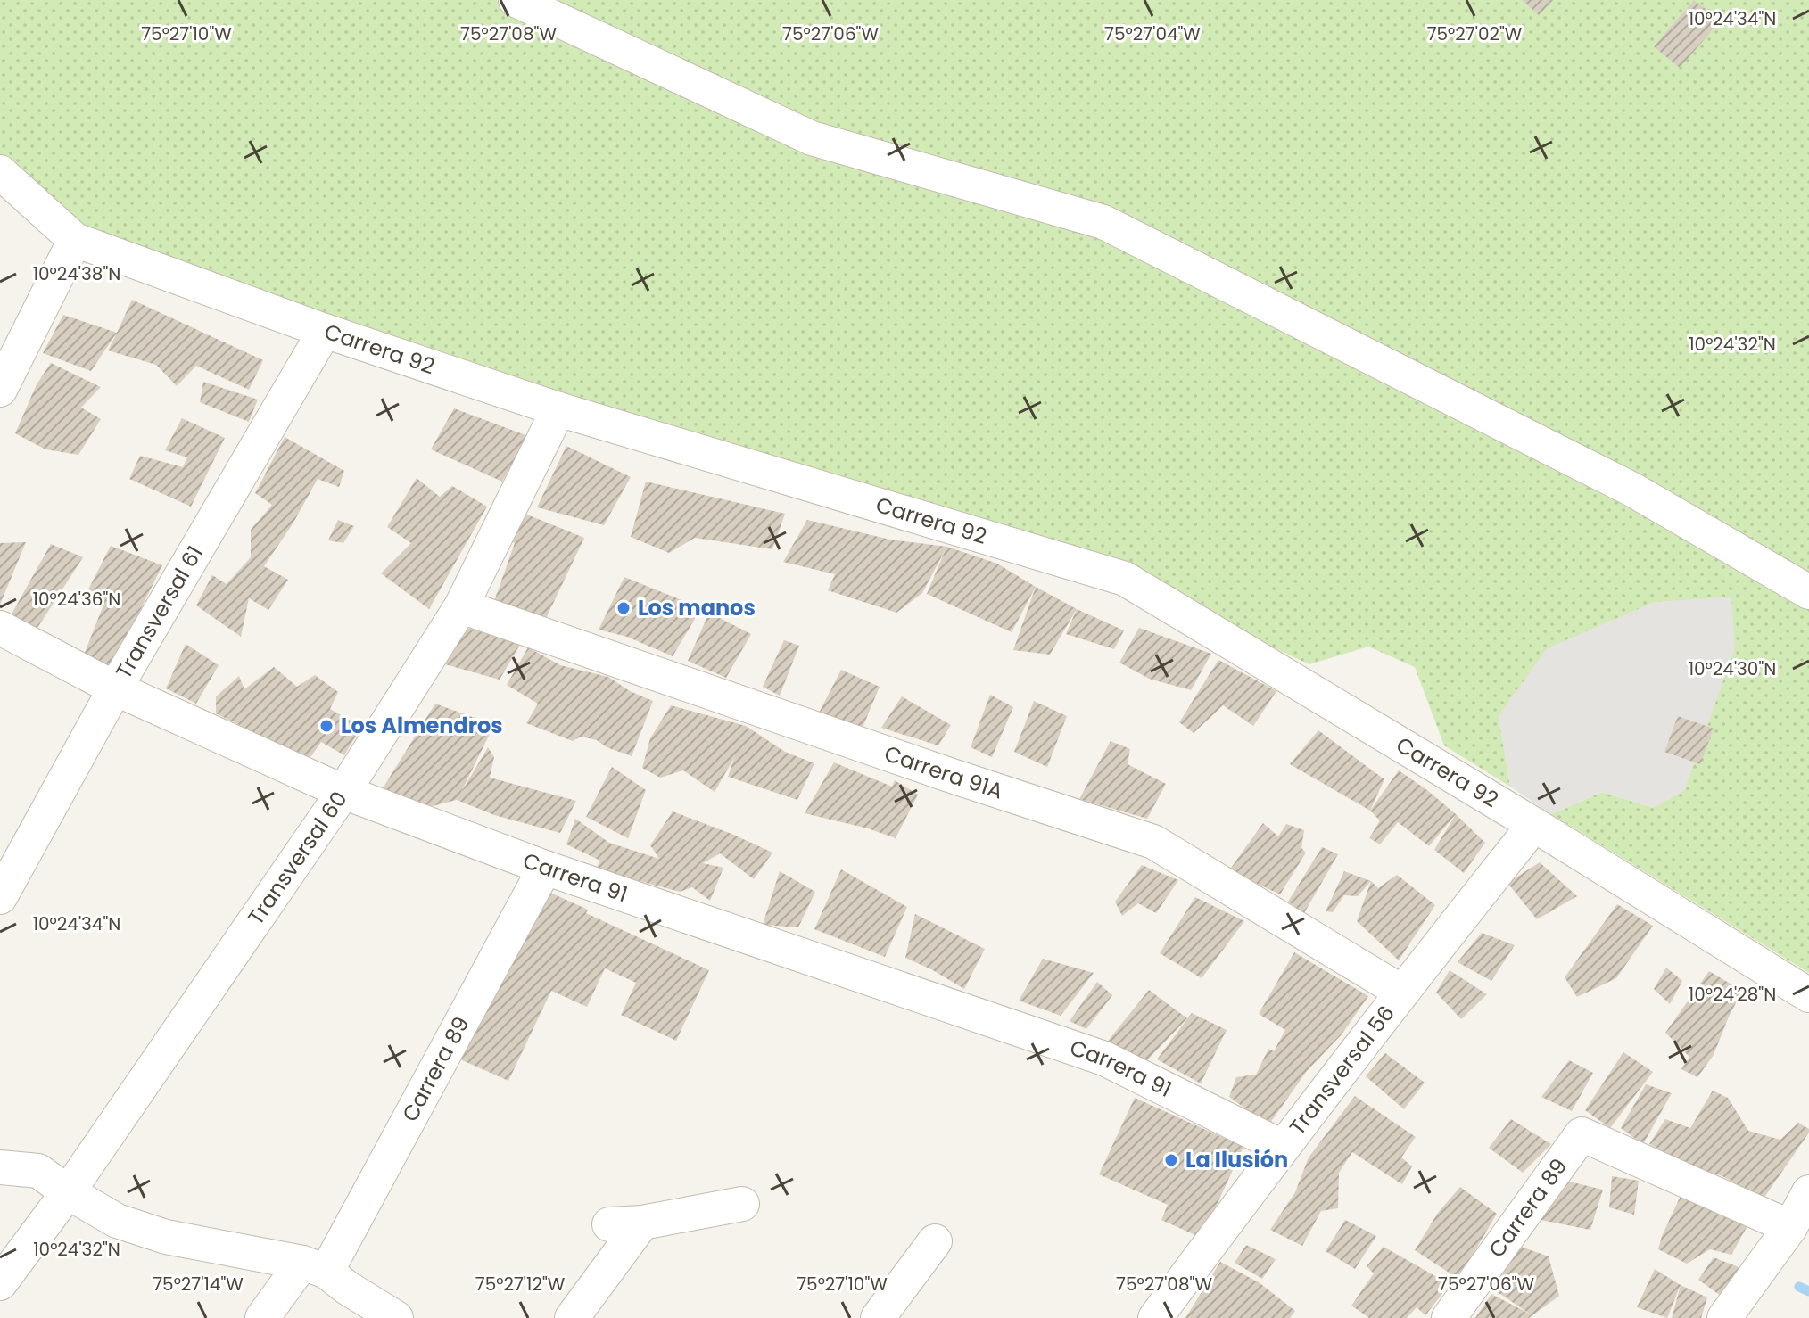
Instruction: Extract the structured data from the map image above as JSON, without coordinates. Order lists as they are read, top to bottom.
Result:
{
  "streets": {
    "street": [
      "Carrera 92",
      "Transversal 61",
      "Carrera 91A",
      "Transversal 60",
      "Carrera 91",
      "Carrera 89",
      "Transversal 56"
    ]
  },
  "crossings": [
    ["Carrera 92", "Transversal 61"],
    ["Carrera 92", "Transversal 60"],
    ["Carrera 92", "Transversal 56"],
    ["Transversal 61", "Carrera 91"],
    ["Carrera 91A", "Transversal 60"],
    ["Carrera 91A", "Transversal 56"],
    ["Transversal 60", "Carrera 91"],
    ["Carrera 91", "Carrera 89"],
    ["Carrera 91", "Transversal 56"]
  ],
  "places": ["Los manos", "Los Almendros", "La Ilusión"],
  "coordinates": [
    "10°24'34\"N",
    "75°27'10\"W",
    "75°27'08\"W",
    "75°27'06\"W",
    "75°27'04\"W",
    "75°27'02\"W",
    "10°24'38\"N",
    "10°24'32\"N",
    "10°24'36\"N",
    "10°24'30\"N",
    "10°24'28\"N",
    "75°27'14\"W",
    "75°27'12\"W"
  ]
}
